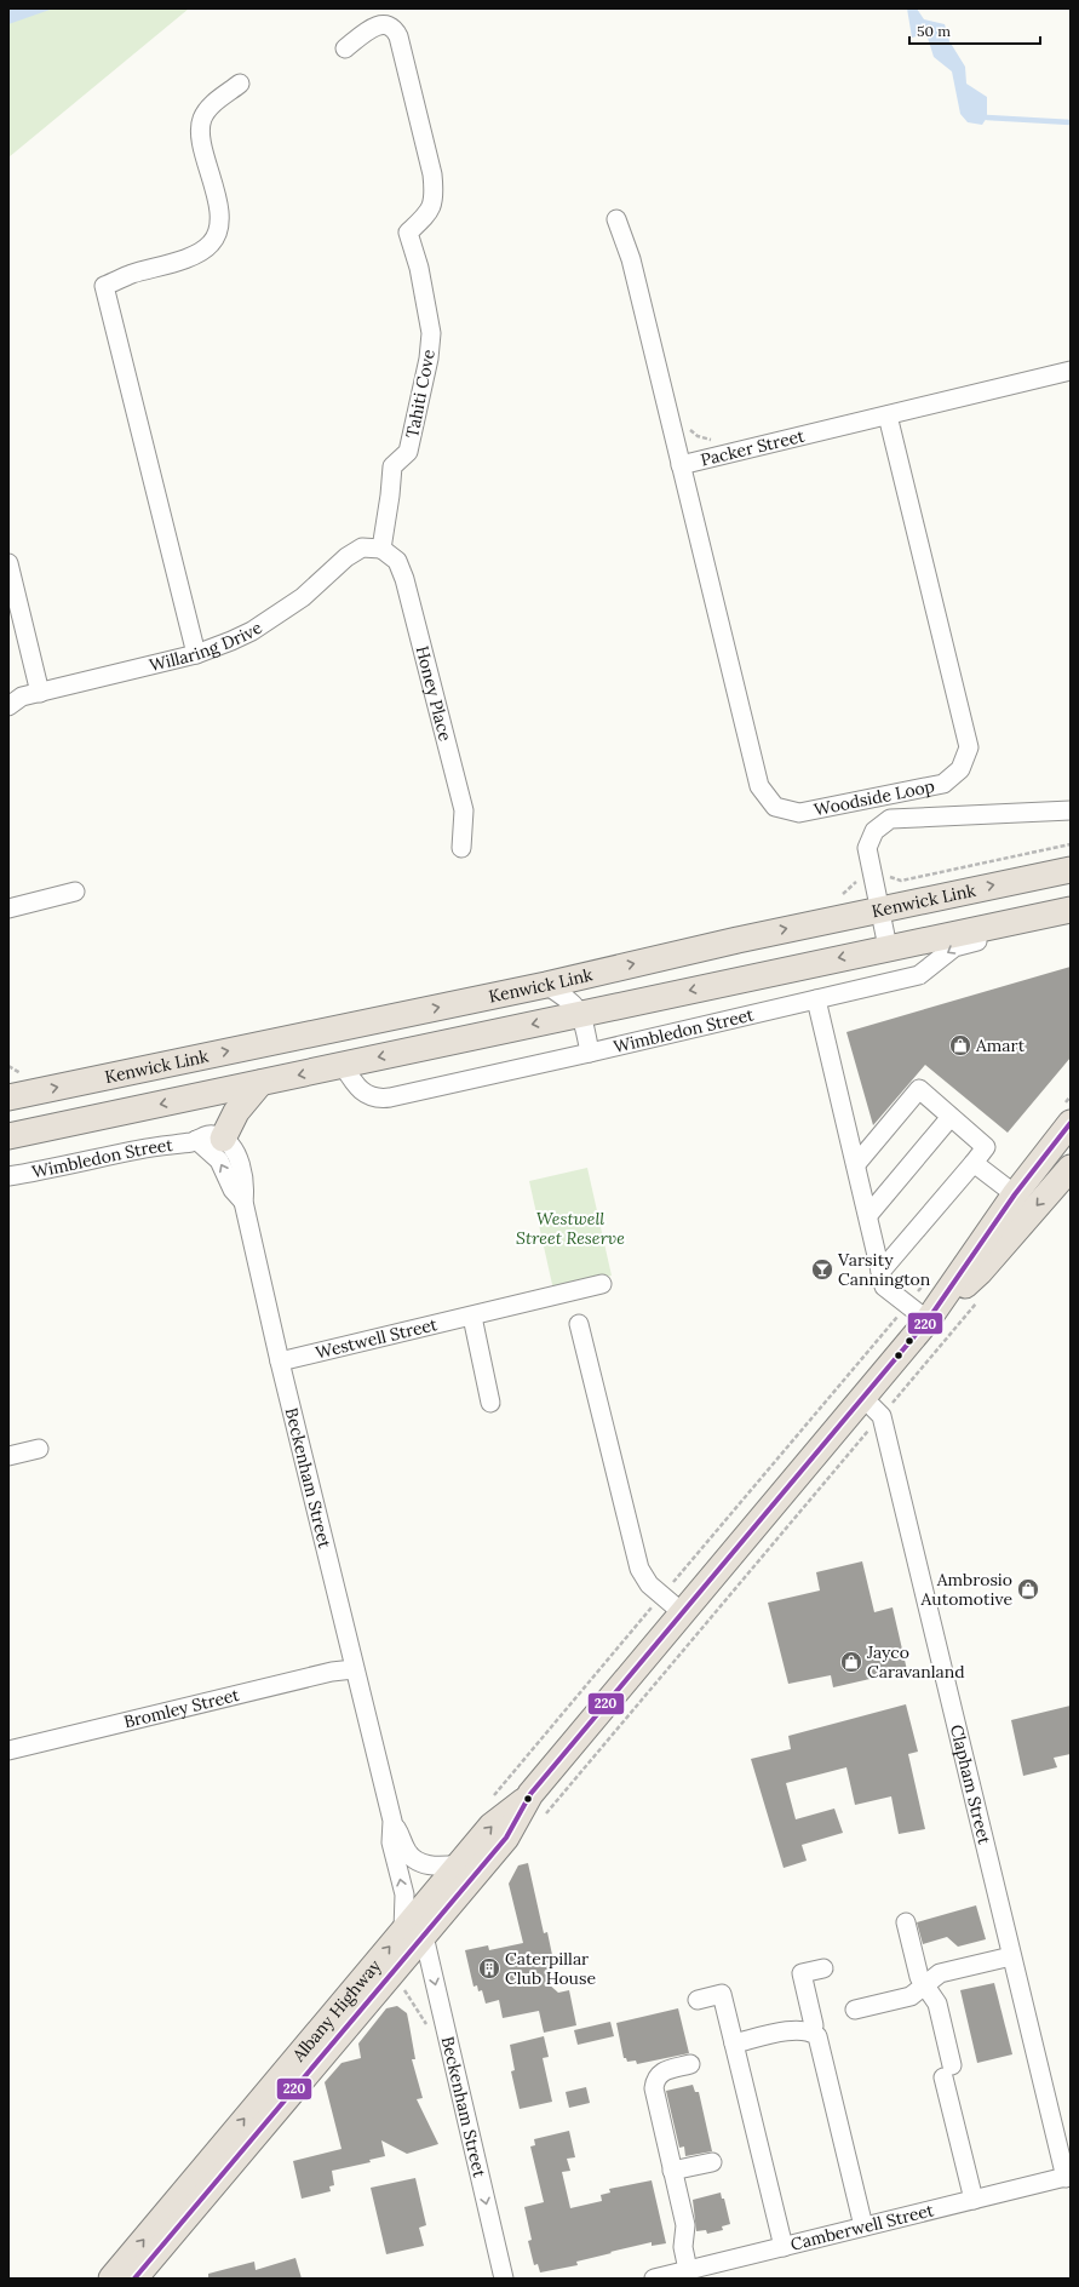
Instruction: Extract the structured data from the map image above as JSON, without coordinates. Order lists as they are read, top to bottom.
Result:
{
  "streets": {
    "highway": ["Kenwick Link", "Albany Highway"],
    "street": [
      "Tahiti Cove",
      "Packer Street",
      "Willaring Drive",
      "Honey Place",
      "Woodside Loop",
      "Wimbledon Street",
      "Westwell Street",
      "Beckenham Street",
      "Bromley Street",
      "Clapham Street",
      "Camberwell Street"
    ]
  },
  "crossings": [
    ["Tahiti Cove", "Willaring Drive"],
    ["Tahiti Cove", "Honey Place"],
    ["Packer Street", "Woodside Loop"],
    ["Willaring Drive", "Honey Place"],
    ["Wimbledon Street", "Beckenham Street"],
    ["Westwell Street", "Beckenham Street"],
    ["Beckenham Street", "Bromley Street"],
    ["Beckenham Street", "Albany Highway"],
    ["Clapham Street", "Camberwell Street"]
  ],
  "parks": ["Westwell Street Reserve"],
  "places": {
    "shop": ["Amart", "Ambrosio Automotive", "Jayco Caravanland"],
    "bar": ["Varsity Cannington"],
    "building": ["Caterpillar Club House"]
  },
  "lines": ["transit line 220"],
  "scale_bar": "50 m"
}
